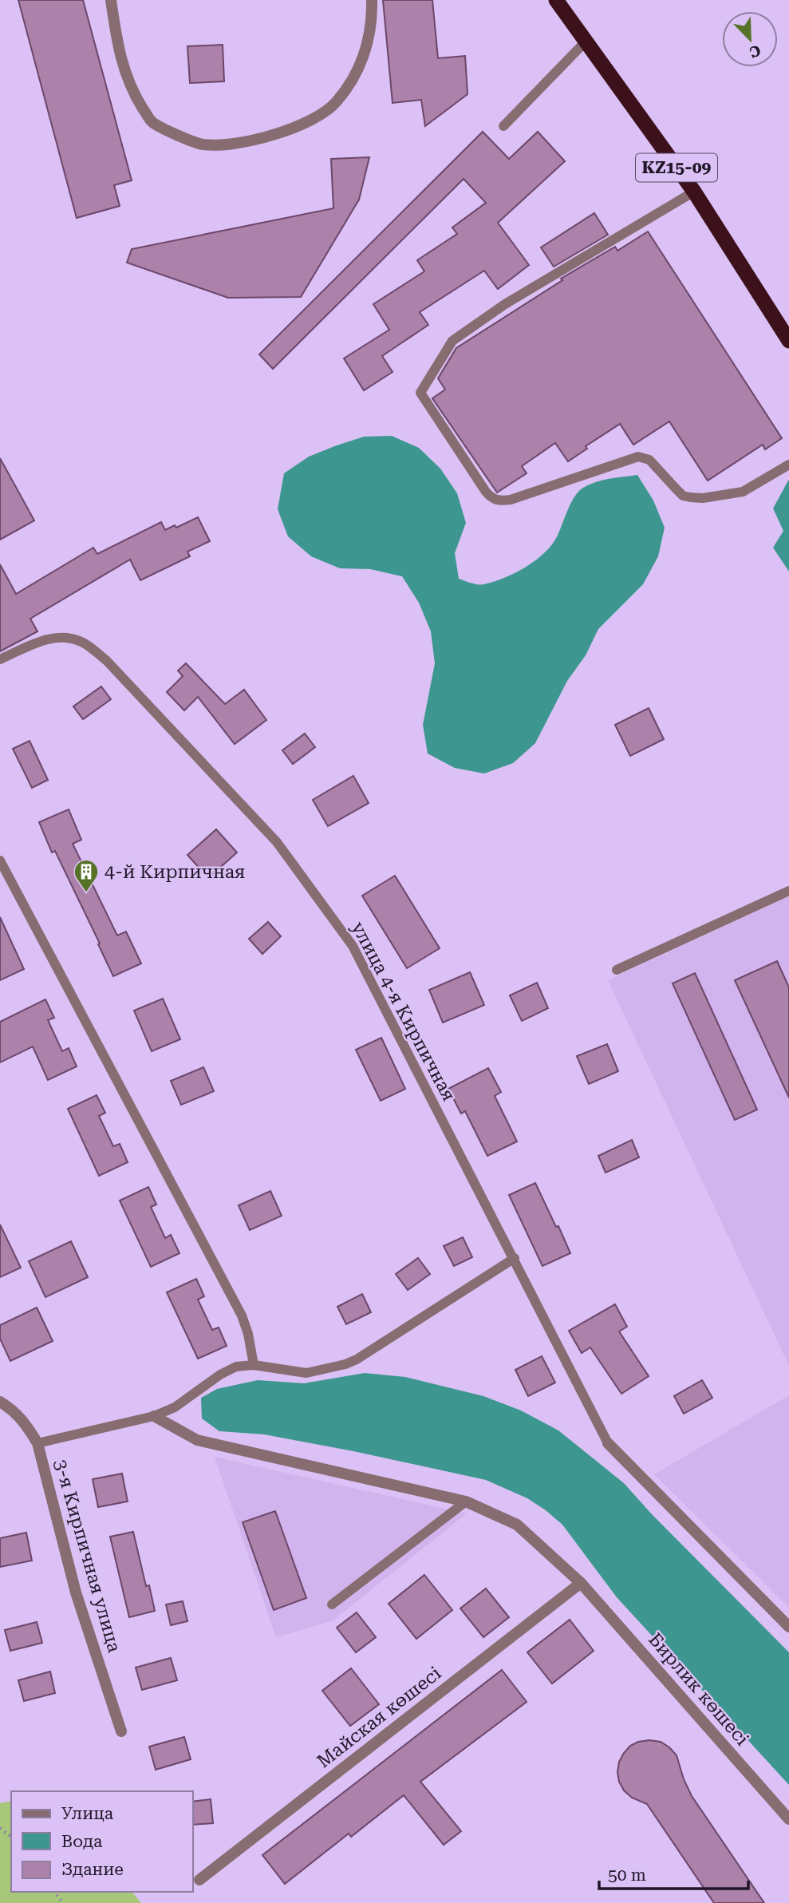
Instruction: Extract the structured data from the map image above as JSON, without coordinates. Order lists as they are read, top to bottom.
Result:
{
  "streets": {
    "highway": ["KZ15-09"],
    "street": ["3-я Кирпичная улица", "Бирлик көшесі", "Майская көшесі"],
    "lane": ["улица 4-я Кирпичная"]
  },
  "crossings": [
    ["Бирлик көшесі", "Майская көшесі"]
  ],
  "places": {
    "building": ["4-й Кирпичная"]
  },
  "legend": ["Улица", "Вода", "Здание"],
  "scale_bar": "50 m",
  "north": "bottom right"
}
